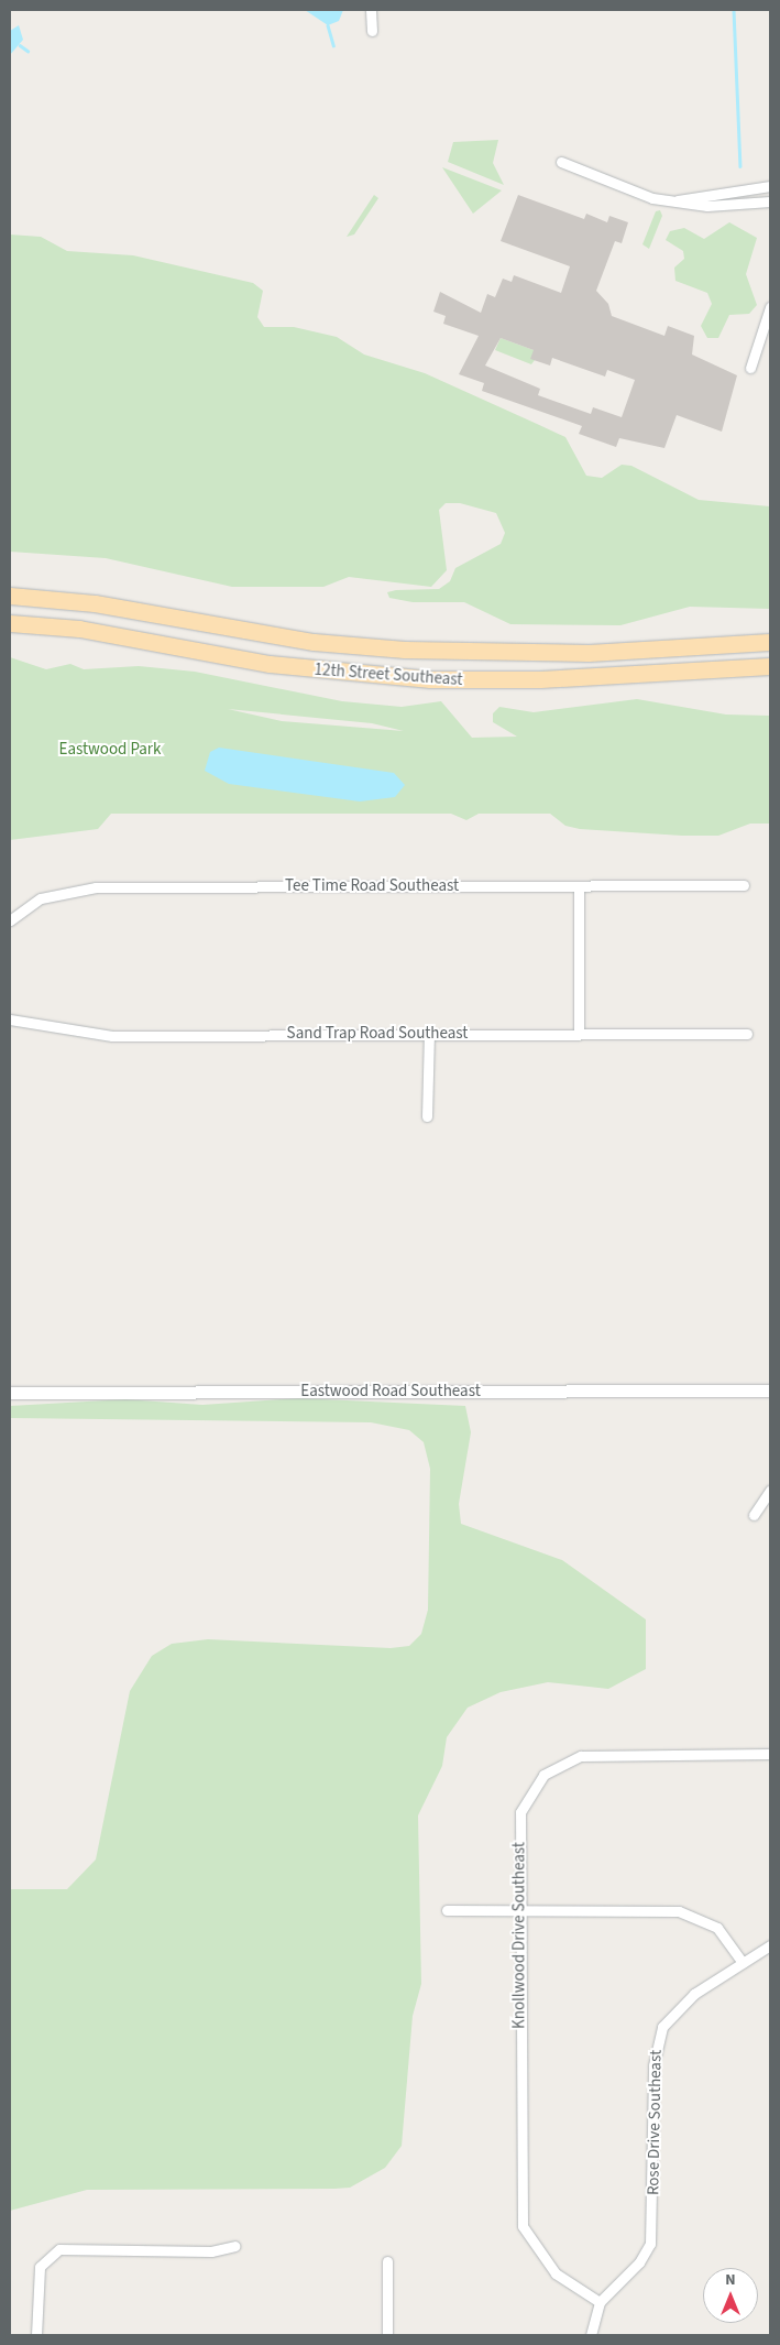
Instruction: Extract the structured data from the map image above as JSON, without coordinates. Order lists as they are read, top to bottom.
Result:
{
  "streets": {
    "main road": ["12th Street Southeast"],
    "street": [
      "Tee Time Road Southeast",
      "Sand Trap Road Southeast",
      "Eastwood Road Southeast",
      "Knollwood Drive Southeast",
      "Rose Drive Southeast"
    ]
  },
  "crossings": [
    ["Knollwood Drive Southeast", "Rose Drive Southeast"]
  ],
  "parks": ["Eastwood Park"],
  "north": "top"
}
